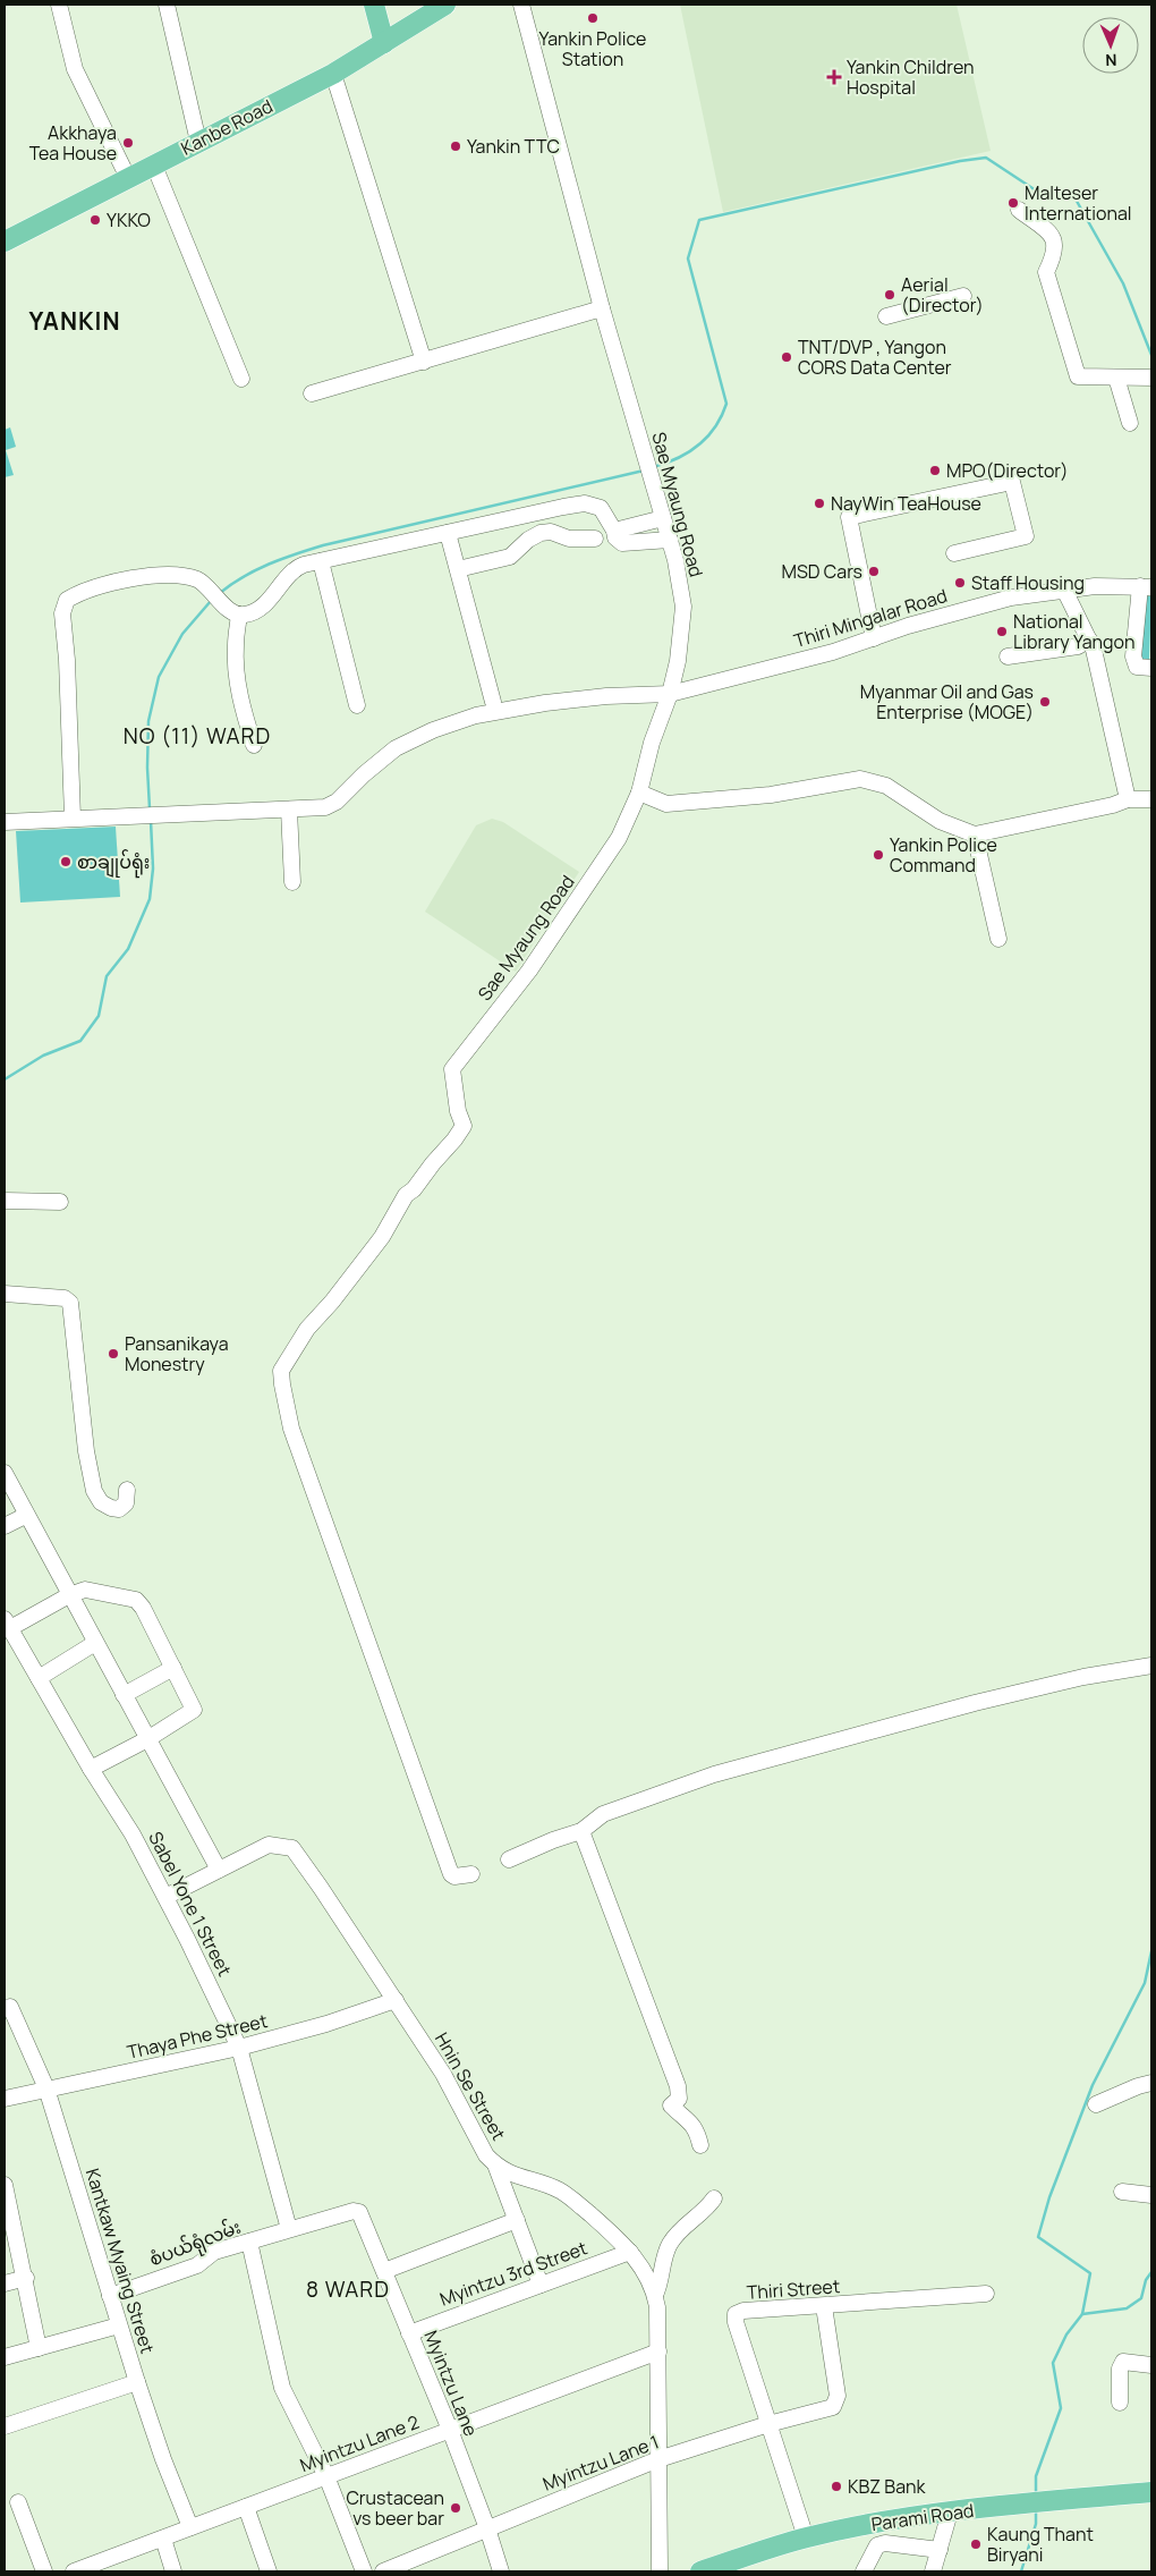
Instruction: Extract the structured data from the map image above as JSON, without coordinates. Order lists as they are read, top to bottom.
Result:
{
  "streets": {
    "main road": ["Kanbe Road", "Parami Road"],
    "street": [
      "Sae Myaung Road",
      "Thiri Mingalar Road",
      "Sabel Yone 1 Street",
      "Thaya Phe Street",
      "Hnin Se Street",
      "စံပယ်ရုံလမ်း",
      "Kantkaw Myaing Street",
      "Myintzu 3rd Street",
      "Thiri Street",
      "Myintzu Lane",
      "Myintzu Lane 2",
      "Myintzu Lane 1"
    ]
  },
  "crossings": [
    ["Sae Myaung Road", "Thiri Mingalar Road"],
    ["Sabel Yone 1 Street", "Thaya Phe Street"],
    ["Sabel Yone 1 Street", "Hnin Se Street"],
    ["Sabel Yone 1 Street", "စံပယ်ရုံလမ်း"],
    ["Thaya Phe Street", "Hnin Se Street"],
    ["Thaya Phe Street", "Kantkaw Myaing Street"],
    ["Hnin Se Street", "Myintzu 3rd Street"],
    ["Hnin Se Street", "Myintzu Lane 2"],
    ["Hnin Se Street", "Myintzu Lane 1"],
    ["စံပယ်ရုံလမ်း", "Kantkaw Myaing Street"],
    ["စံပယ်ရုံလမ်း", "Myintzu Lane"],
    ["Kantkaw Myaing Street", "Myintzu Lane 2"],
    ["Myintzu 3rd Street", "Myintzu Lane"],
    ["Thiri Street", "Myintzu Lane 1"],
    ["Thiri Street", "Parami Road"],
    ["Myintzu Lane", "Myintzu Lane 2"],
    ["Myintzu Lane", "Myintzu Lane 1"]
  ],
  "districts": ["YANKIN", "NO (11) WARD", "8 WARD"],
  "places": {
    "other": [
      "Yankin Police Station",
      "Akkhaya Tea House",
      "Yankin TTC",
      "Malteser International",
      "YKKO",
      "Aerial (Director)",
      "TNT/DVP , Yangon CORS Data Center",
      "MPO(Director)",
      "NayWin TeaHouse",
      "MSD Cars",
      "Staff Housing",
      "National Library Yangon",
      "Myanmar Oil and Gas Enterprise (MOGE)",
      "Yankin Police Command",
      "စာချုပ်ရုံး",
      "Pansanikaya Monestry",
      "KBZ Bank",
      "Crustacean vs beer bar",
      "Kaung Thant Biryani"
    ],
    "health": ["Yankin Children Hospital"]
  },
  "north": "bottom"
}
